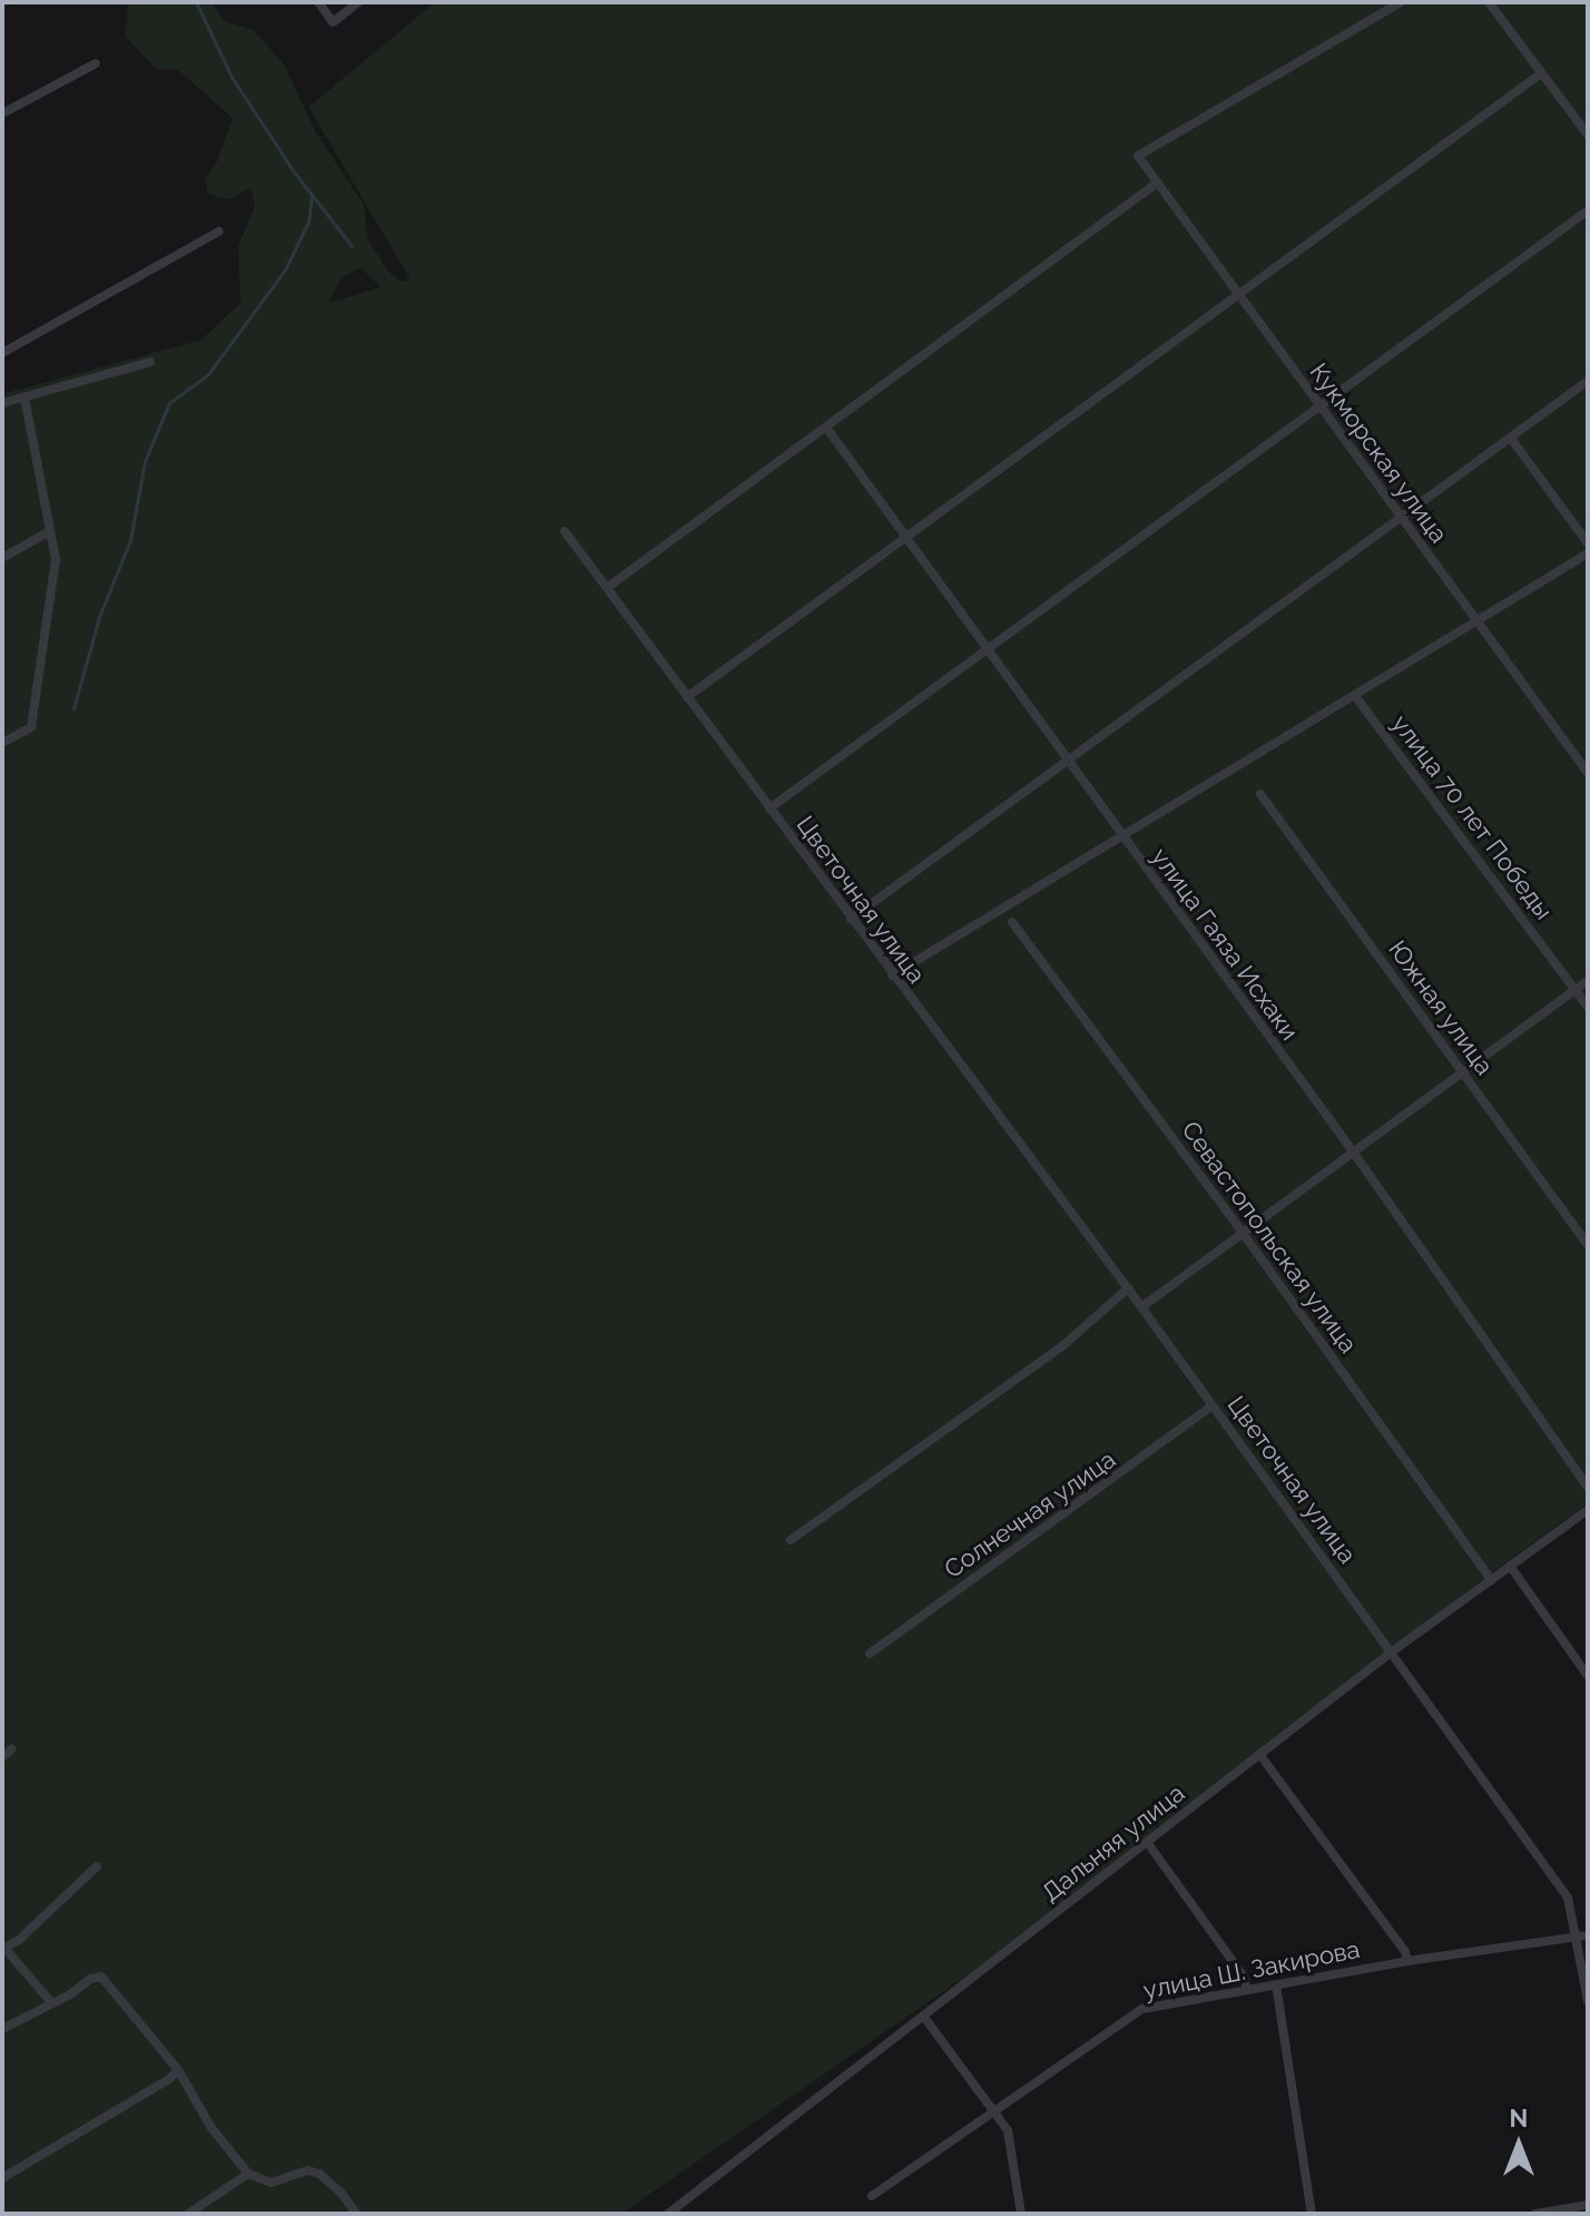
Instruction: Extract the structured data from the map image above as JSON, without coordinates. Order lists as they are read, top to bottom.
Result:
{
  "streets": {
    "street": [
      "Кукморская улица",
      "улица 70 лет Победы",
      "Цветочная улица",
      "улица Гаяза Исхаки",
      "Южная улица",
      "Севастопольская улица",
      "Солнечная улица",
      "Дальняя улица",
      "улица Ш. Закирова"
    ]
  },
  "crossings": [
    ["Цветочная улица", "Солнечная улица"],
    ["Цветочная улица", "Дальняя улица"],
    ["Севастопольская улица", "Дальняя улица"]
  ],
  "north": "top"
}
